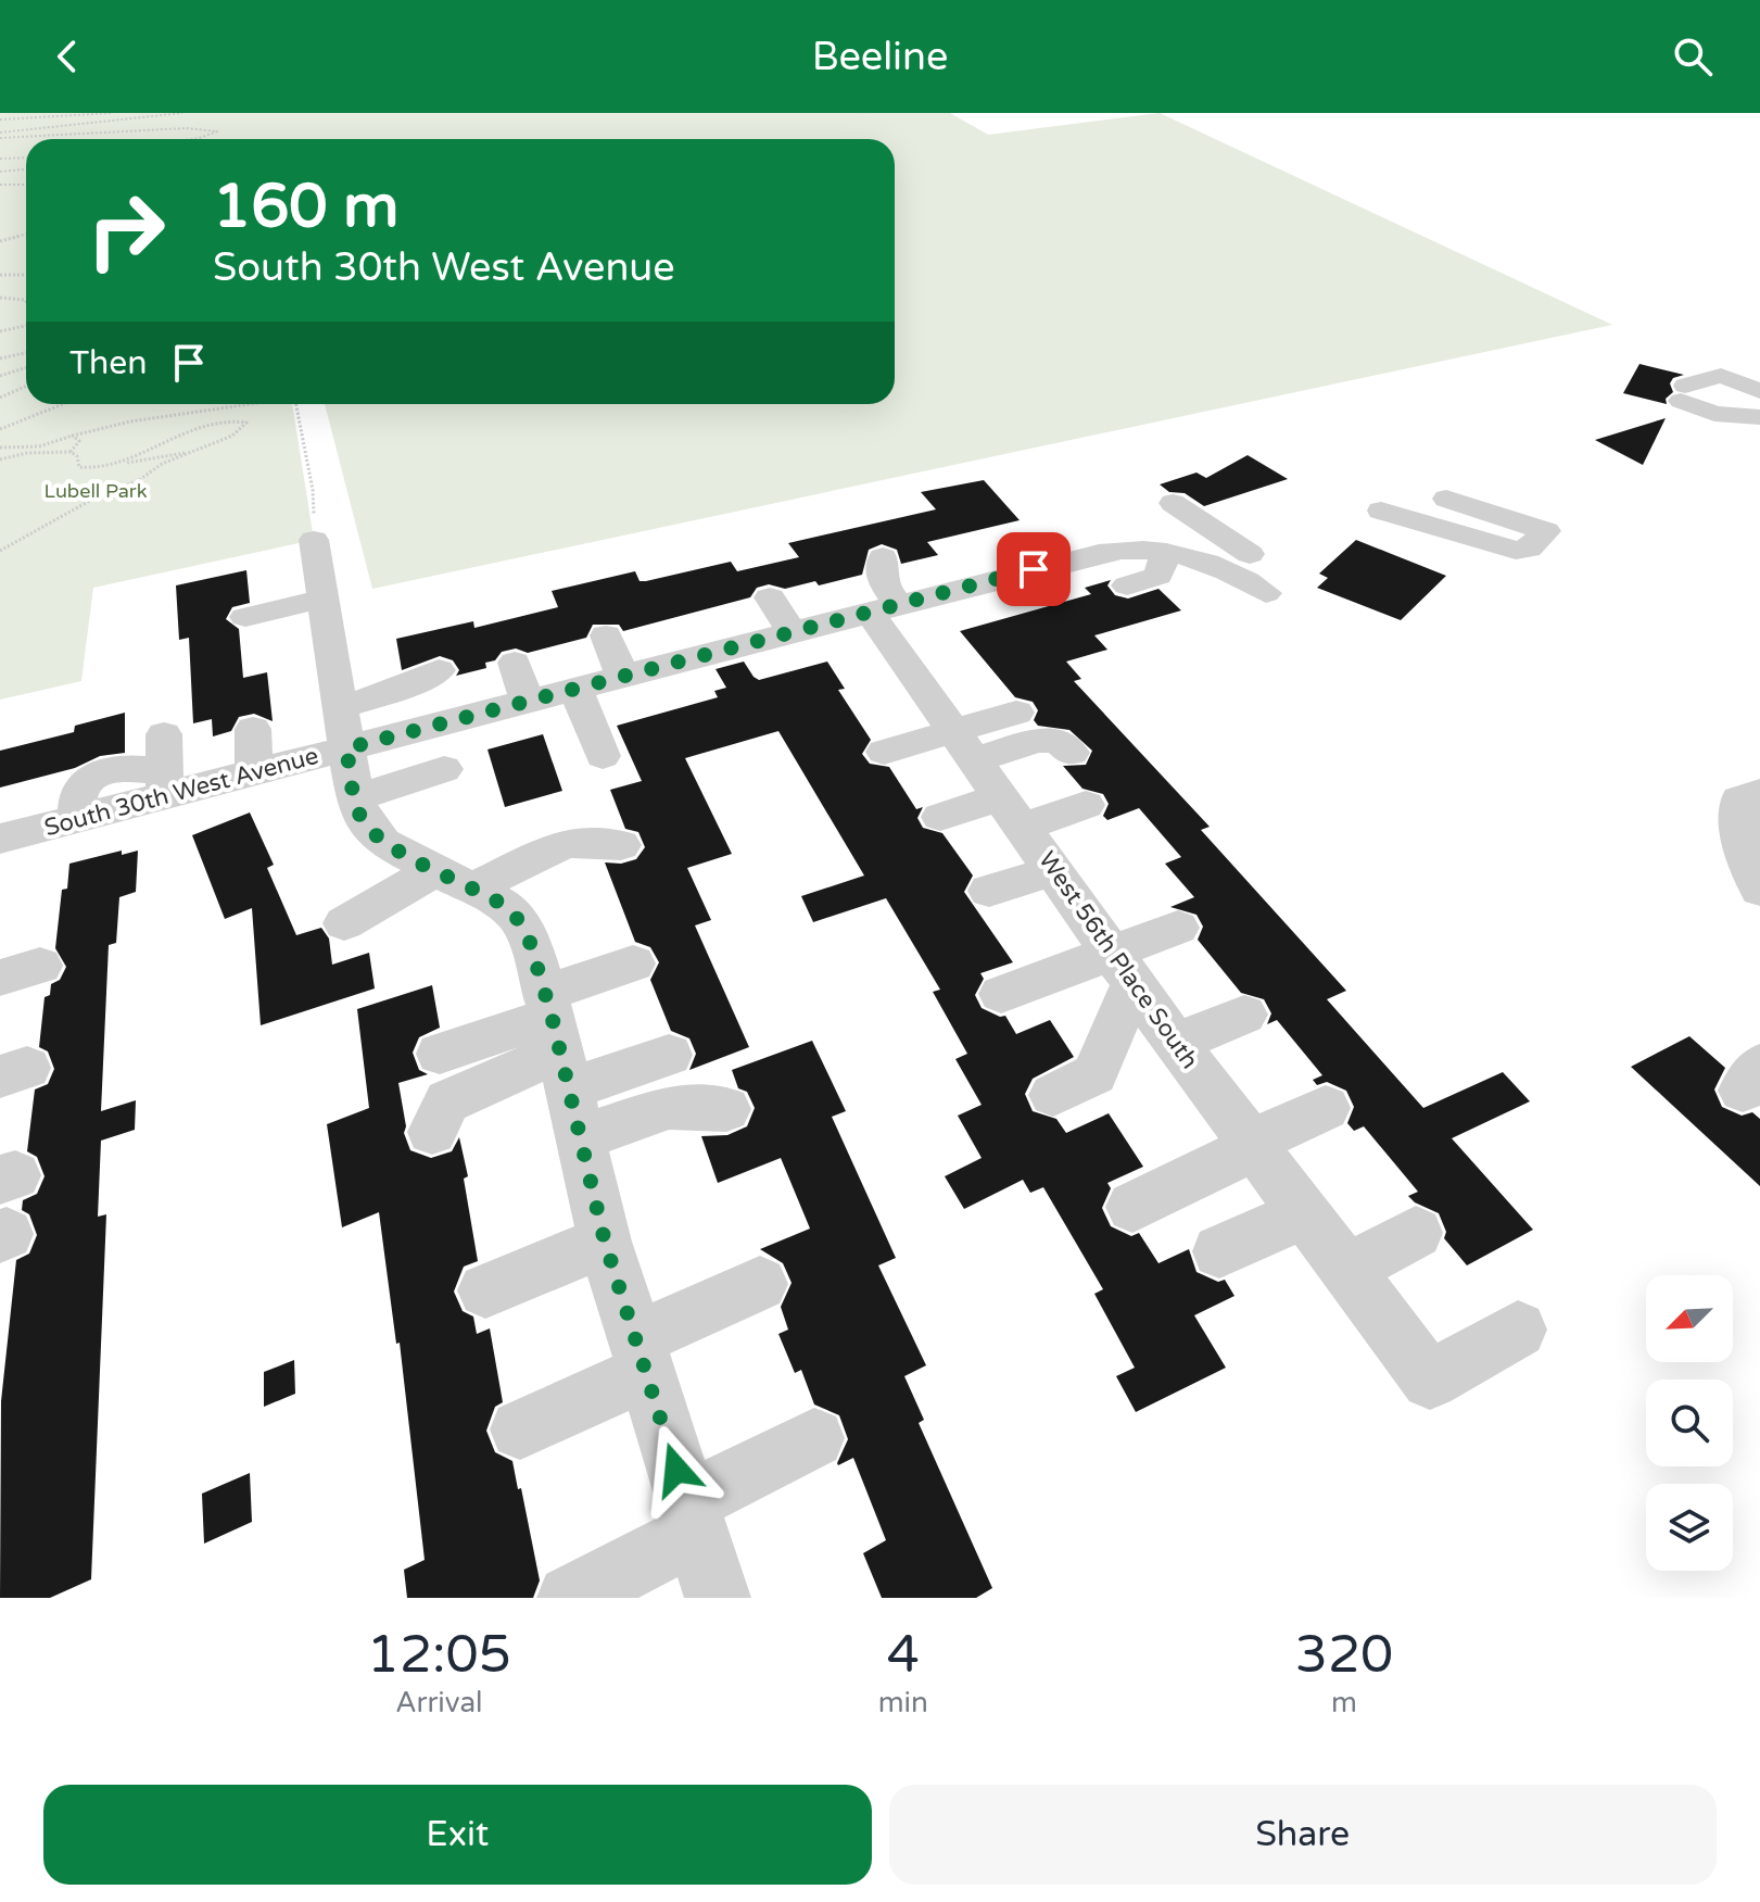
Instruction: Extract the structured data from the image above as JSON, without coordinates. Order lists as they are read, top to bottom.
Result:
{
  "streets": {
    "street": ["South 30th West Avenue", "West 56th Place South"]
  },
  "crossings": [
    ["South 30th West Avenue", "West 56th Place South"]
  ],
  "parks": ["Lubell Park"],
  "north": "bottom left",
  "page": {
    "header": "Beeline",
    "turn": ["160 m", "South 30th West Avenue"],
    "then": "Then",
    "eta": [
      "12:05",
      "Arrival",
      "4",
      "min",
      "320",
      "m"
    ],
    "buttons": ["Exit", "Share"]
  }
}
